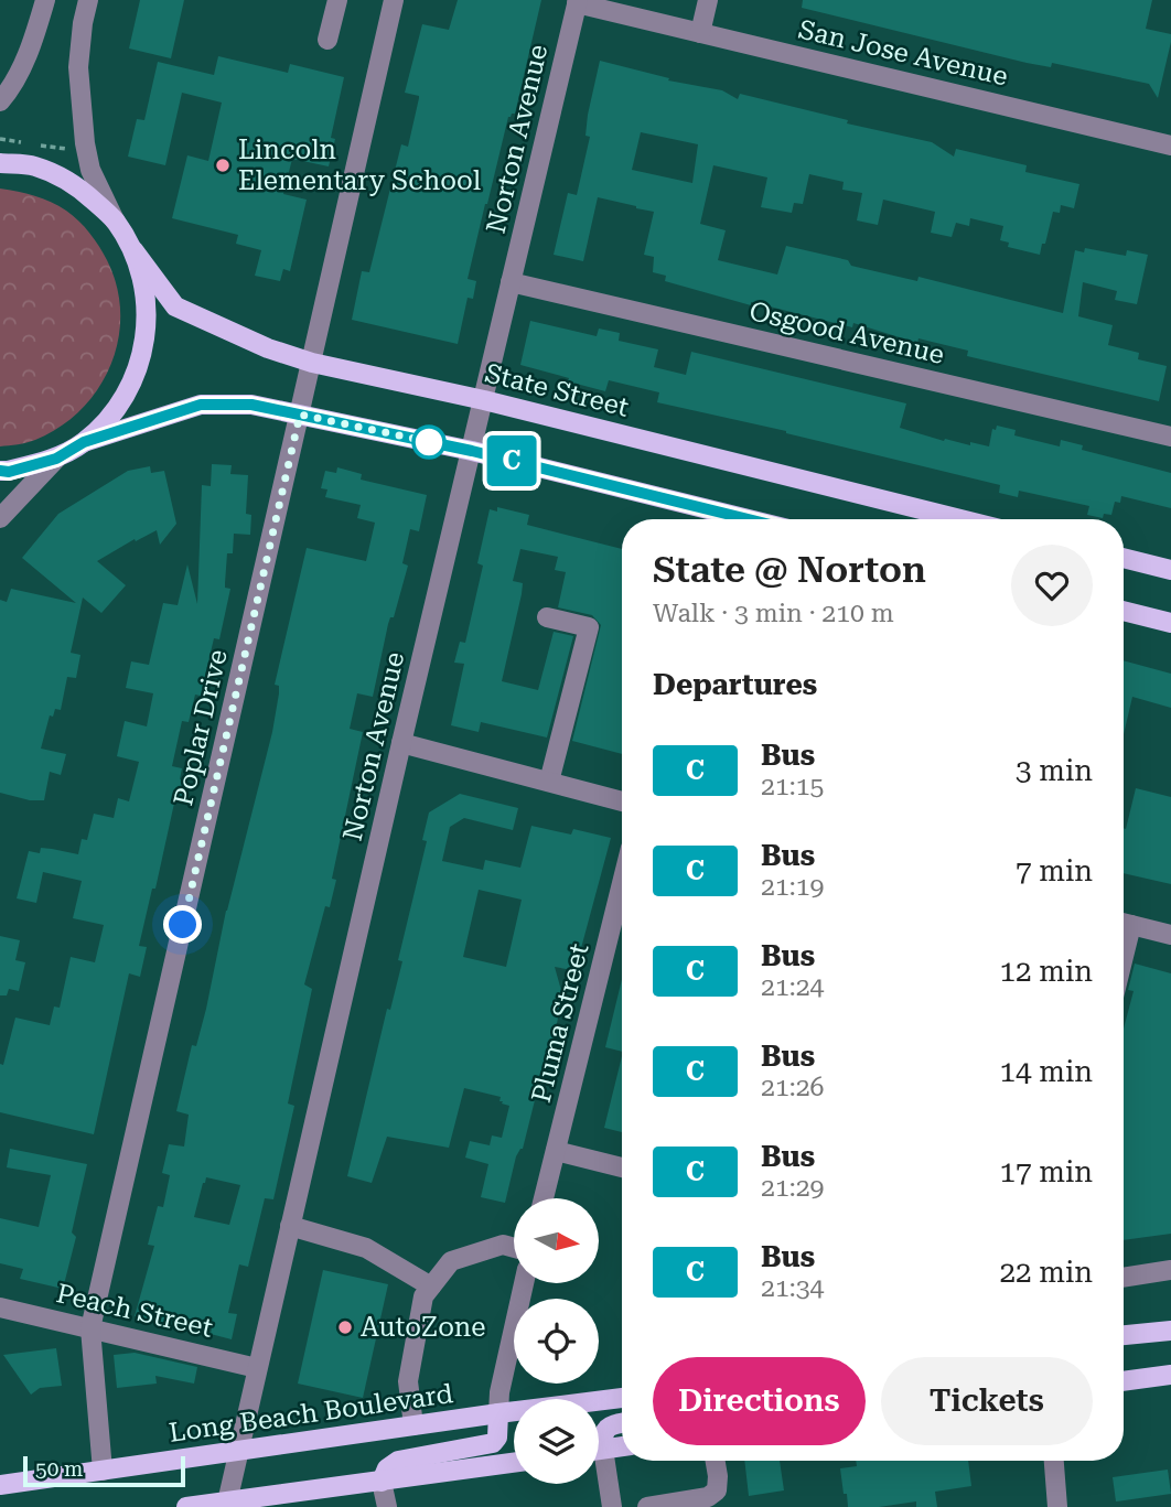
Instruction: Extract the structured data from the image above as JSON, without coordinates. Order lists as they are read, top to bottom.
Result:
{
  "streets": {
    "main road": ["State Street", "Long Beach Boulevard"],
    "street": [
      "San Jose Avenue",
      "Norton Avenue",
      "Osgood Avenue",
      "Poplar Drive",
      "Pluma Street",
      "Peach Street"
    ]
  },
  "crossings": [
    ["San Jose Avenue", "Norton Avenue"],
    ["Norton Avenue", "Osgood Avenue"],
    ["Norton Avenue", "State Street"],
    ["Norton Avenue", "Peach Street"],
    ["Norton Avenue", "Long Beach Boulevard"],
    ["State Street", "Poplar Drive"],
    ["Poplar Drive", "Peach Street"],
    ["Poplar Drive", "Long Beach Boulevard"]
  ],
  "places": ["Lincoln Elementary School", "AutoZone"],
  "lines": ["bus line C"],
  "scale_bar": "50 m",
  "north": "right",
  "page": {
    "on_map": "C",
    "heading": [
      ["State @ Norton", "Walk · 3 min · 210 m"],
      "Departures"
    ],
    "list": [
      {
        "mark": "C",
        "name": "Bus",
        "note": "21:15",
        "value": "3 min"
      },
      {
        "mark": "C",
        "name": "Bus",
        "note": "21:19",
        "value": "7 min"
      },
      {
        "mark": "C",
        "name": "Bus",
        "note": "21:24",
        "value": "12 min"
      },
      {
        "mark": "C",
        "name": "Bus",
        "note": "21:26",
        "value": "14 min"
      },
      {
        "mark": "C",
        "name": "Bus",
        "note": "21:29",
        "value": "17 min"
      },
      {
        "mark": "C",
        "name": "Bus",
        "note": "21:34",
        "value": "22 min"
      }
    ],
    "buttons": ["Directions", "Tickets"],
    "scale": "50 m"
  }
}
